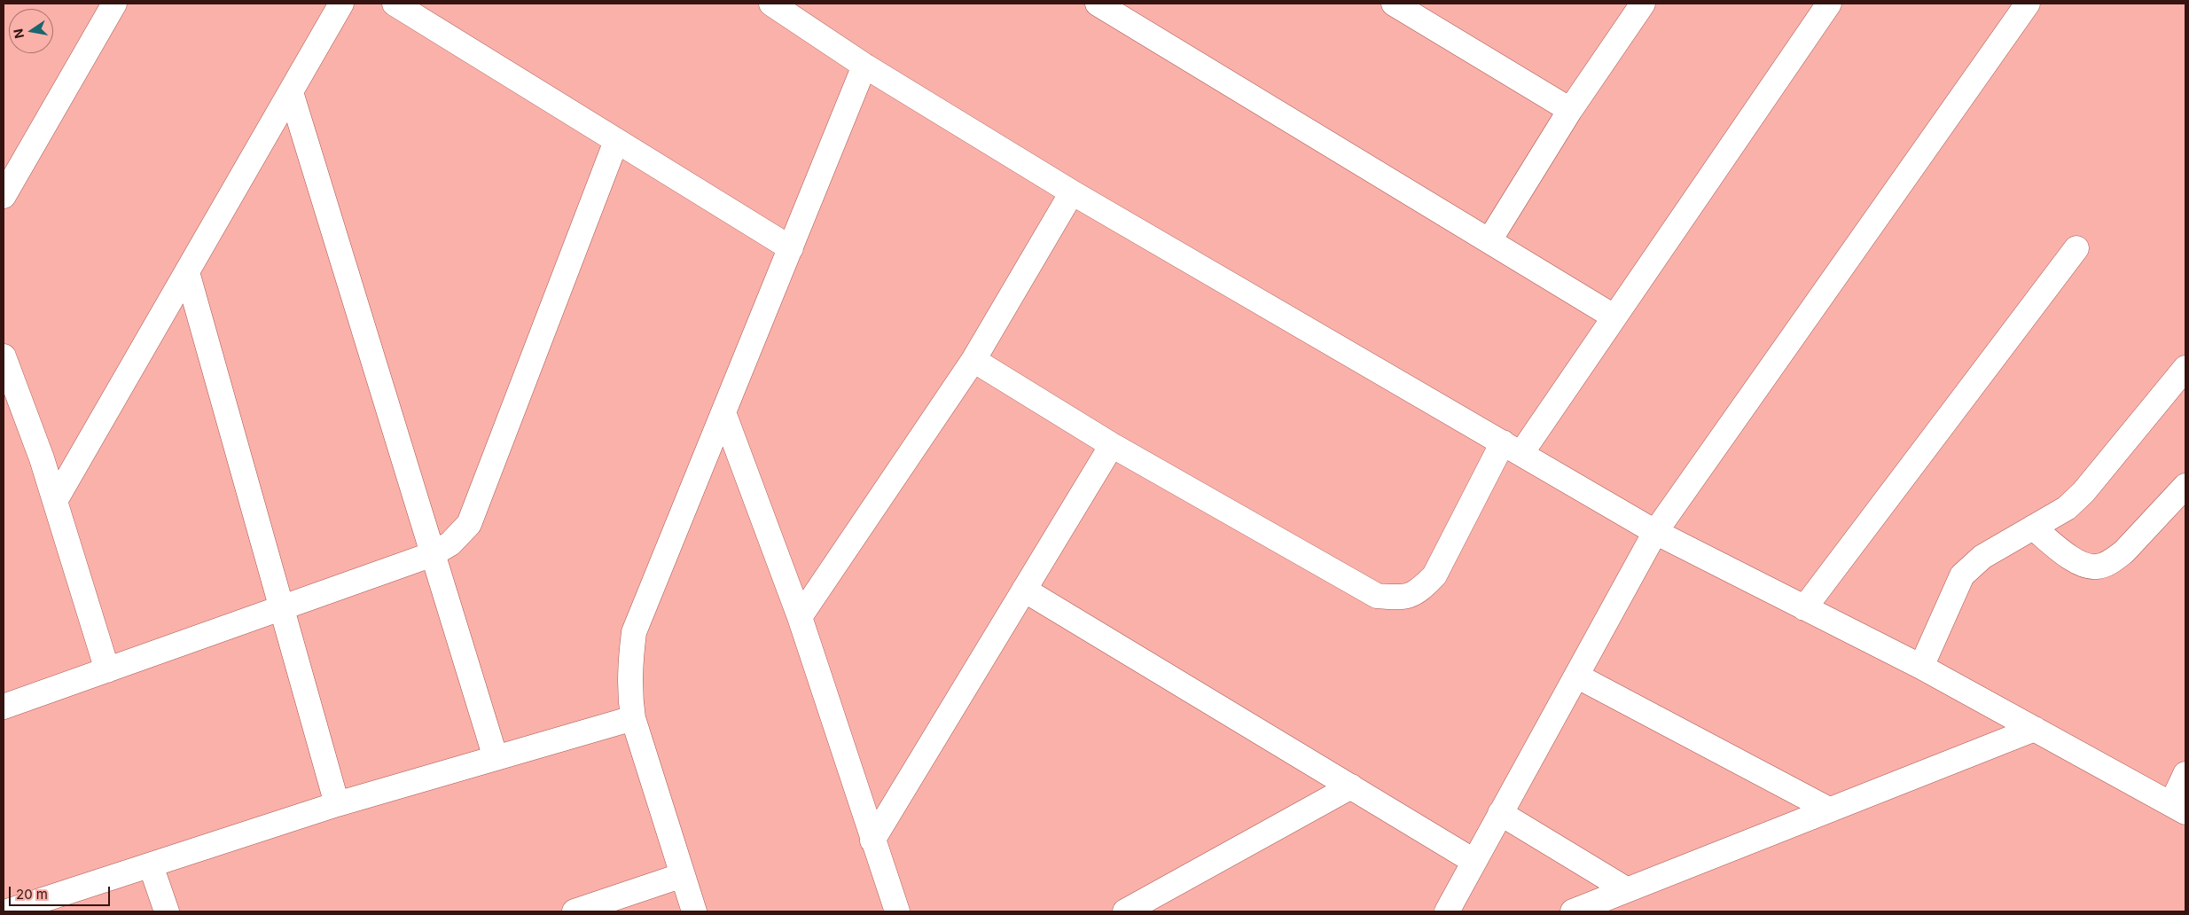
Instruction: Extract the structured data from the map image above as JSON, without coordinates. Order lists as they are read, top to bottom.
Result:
{
  "scale_bar": "20 m",
  "north": "left"
}
